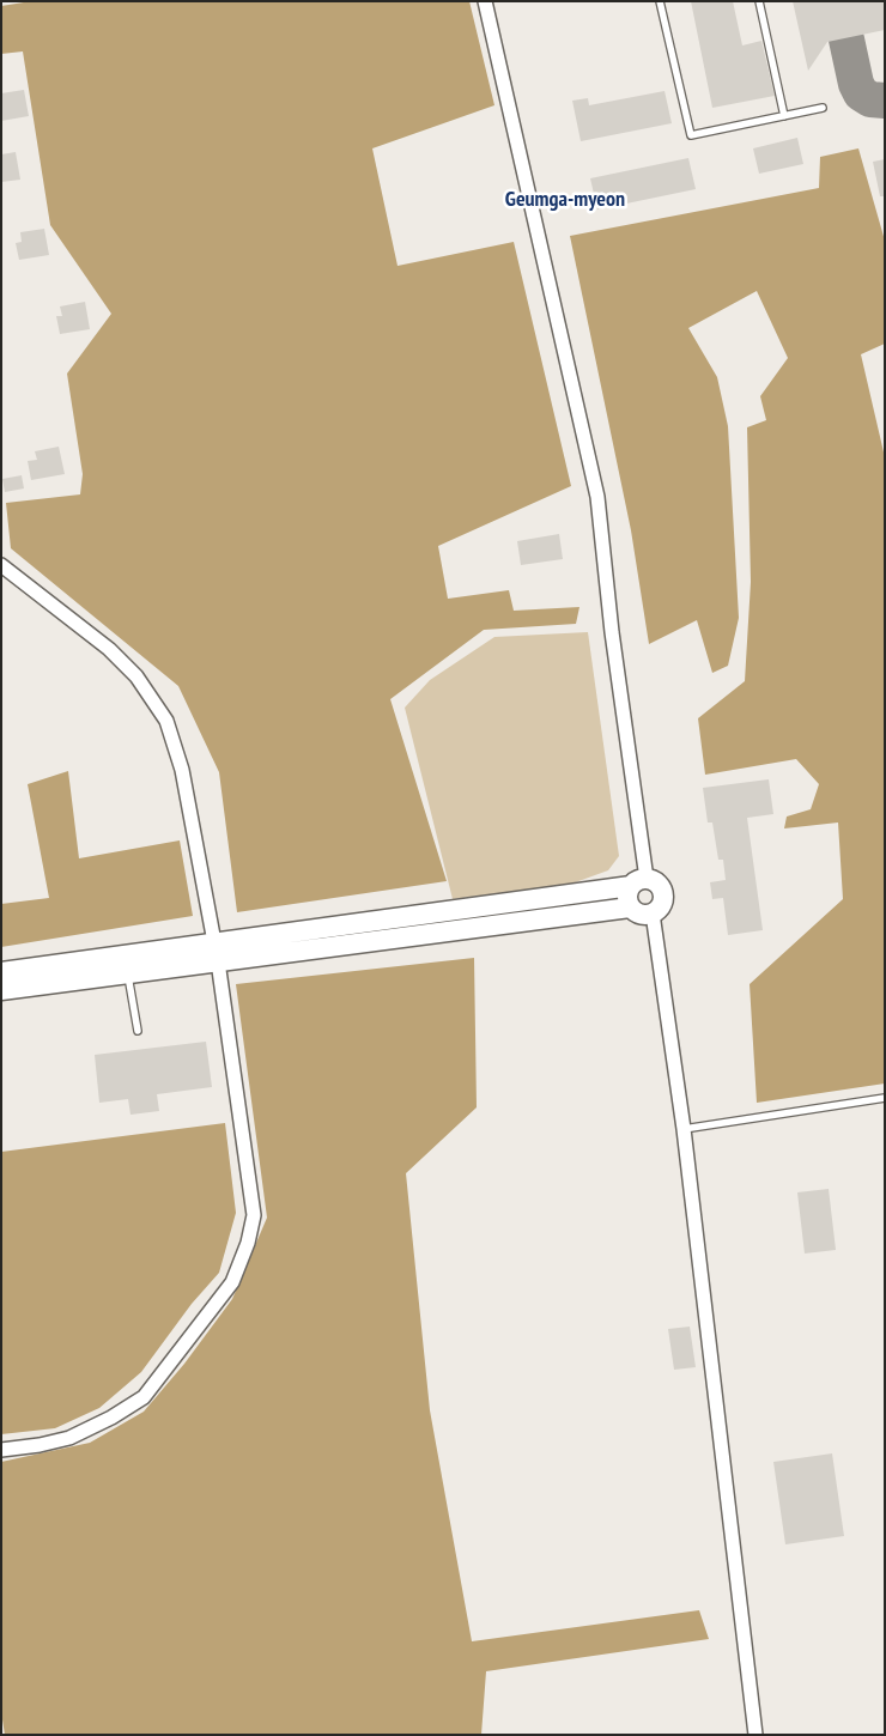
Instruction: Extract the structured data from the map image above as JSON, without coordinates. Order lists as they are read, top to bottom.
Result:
{
  "districts": ["Geumga-myeon"]
}
